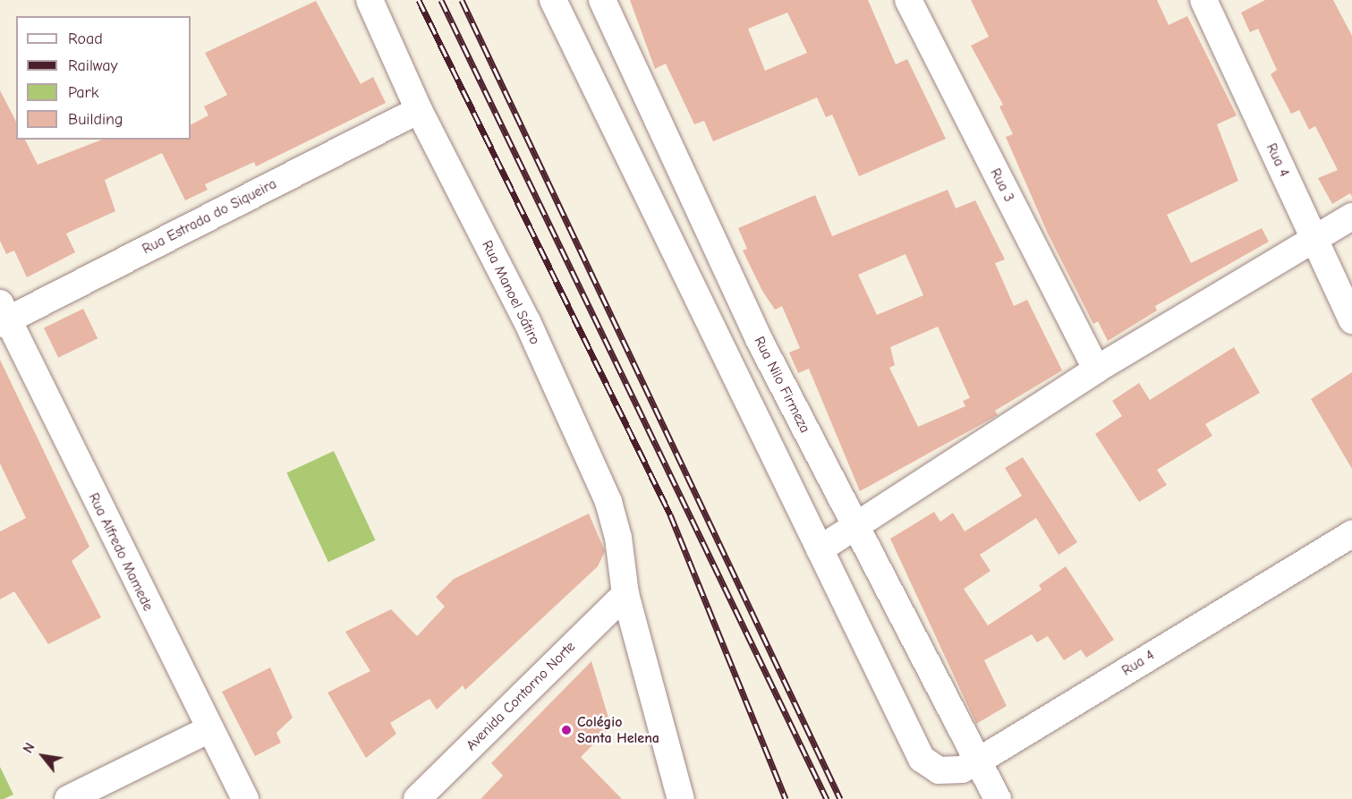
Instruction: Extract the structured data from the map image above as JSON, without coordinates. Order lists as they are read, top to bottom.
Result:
{
  "streets": {
    "street": [
      "Rua 4",
      "Rua 3",
      "Rua Estrada do Siqueira",
      "Rua Manoel Sátiro",
      "Rua Nilo Firmeza",
      "Rua Alfredo Mamede",
      "Avenida Contorno Norte"
    ]
  },
  "crossings": [
    ["Rua 4", "Rua Nilo Firmeza"],
    ["Rua Estrada do Siqueira", "Rua Manoel Sátiro"],
    ["Rua Estrada do Siqueira", "Rua Alfredo Mamede"],
    ["Rua Manoel Sátiro", "Avenida Contorno Norte"]
  ],
  "places": ["Colégio Santa Helena"],
  "legend": [
    "Road",
    "Railway",
    "Park",
    "Building"
  ],
  "north": "top left"
}
